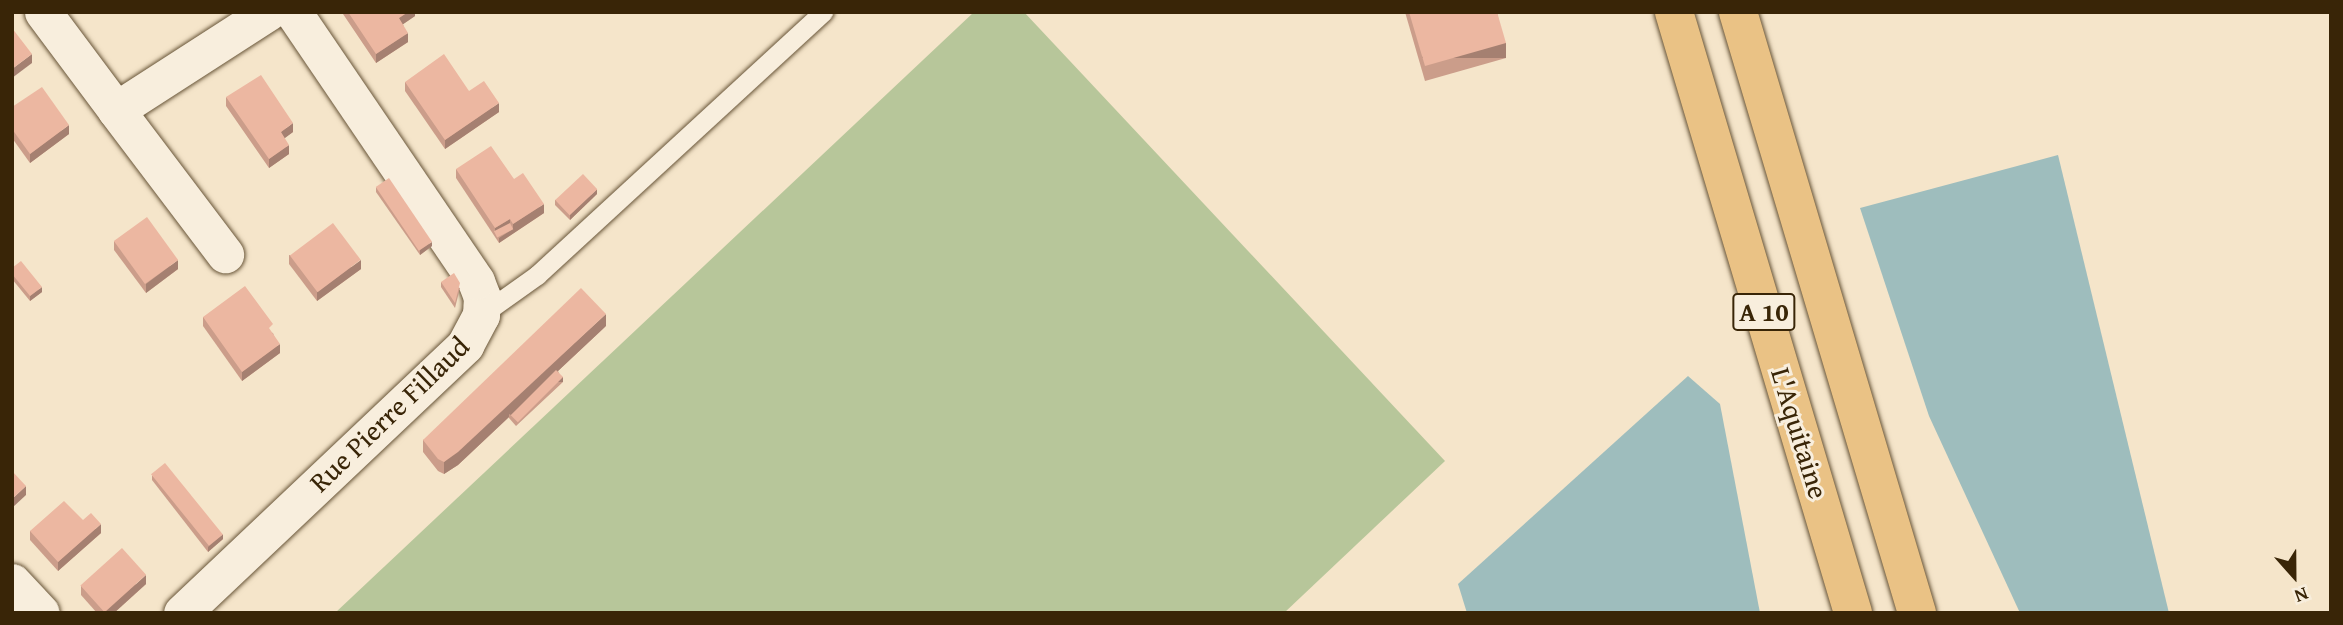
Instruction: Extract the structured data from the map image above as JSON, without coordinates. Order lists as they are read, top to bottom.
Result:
{
  "streets": {
    "highway": ["A 10", "L'Aquitaine"],
    "street": ["Rue Pierre Fillaud"]
  },
  "north": "bottom"
}
